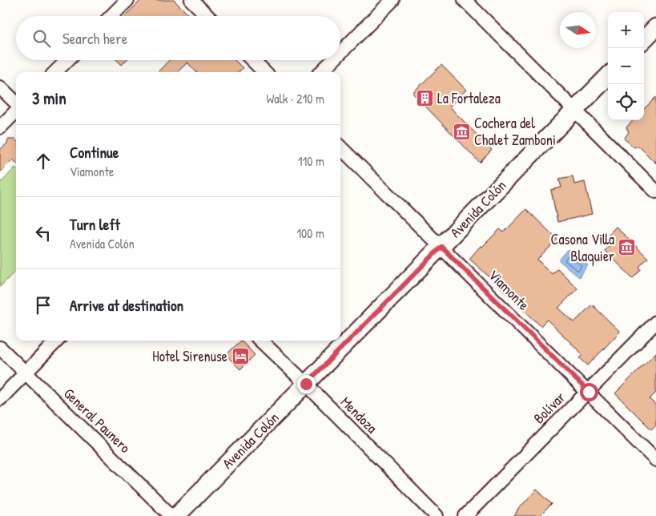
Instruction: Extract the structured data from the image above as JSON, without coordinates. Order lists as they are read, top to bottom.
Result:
{
  "streets": {
    "main road": ["Avenida Colón"],
    "street": [
      "Viamonte",
      "Bolívar",
      "Mendoza",
      "General Paunero"
    ]
  },
  "crossings": [
    ["Avenida Colón", "Viamonte"],
    ["Avenida Colón", "Mendoza"],
    ["Viamonte", "Bolívar"]
  ],
  "places": {
    "building": ["La Fortaleza"],
    "museum": ["Cochera del Chalet Zamboni", "Casona Villa Blaquier"],
    "hotel": ["Hotel Sirenuse"]
  },
  "north": "right",
  "page": {
    "map_buttons": ["+", "−"],
    "search": "Search here",
    "heading": ["3 min", "Walk · 210 m"],
    "list": [
      ["Continue", "Viamonte", "110 m"],
      ["Turn left", "Avenida Colón", "100 m"],
      "Arrive at destination"
    ]
  }
}
